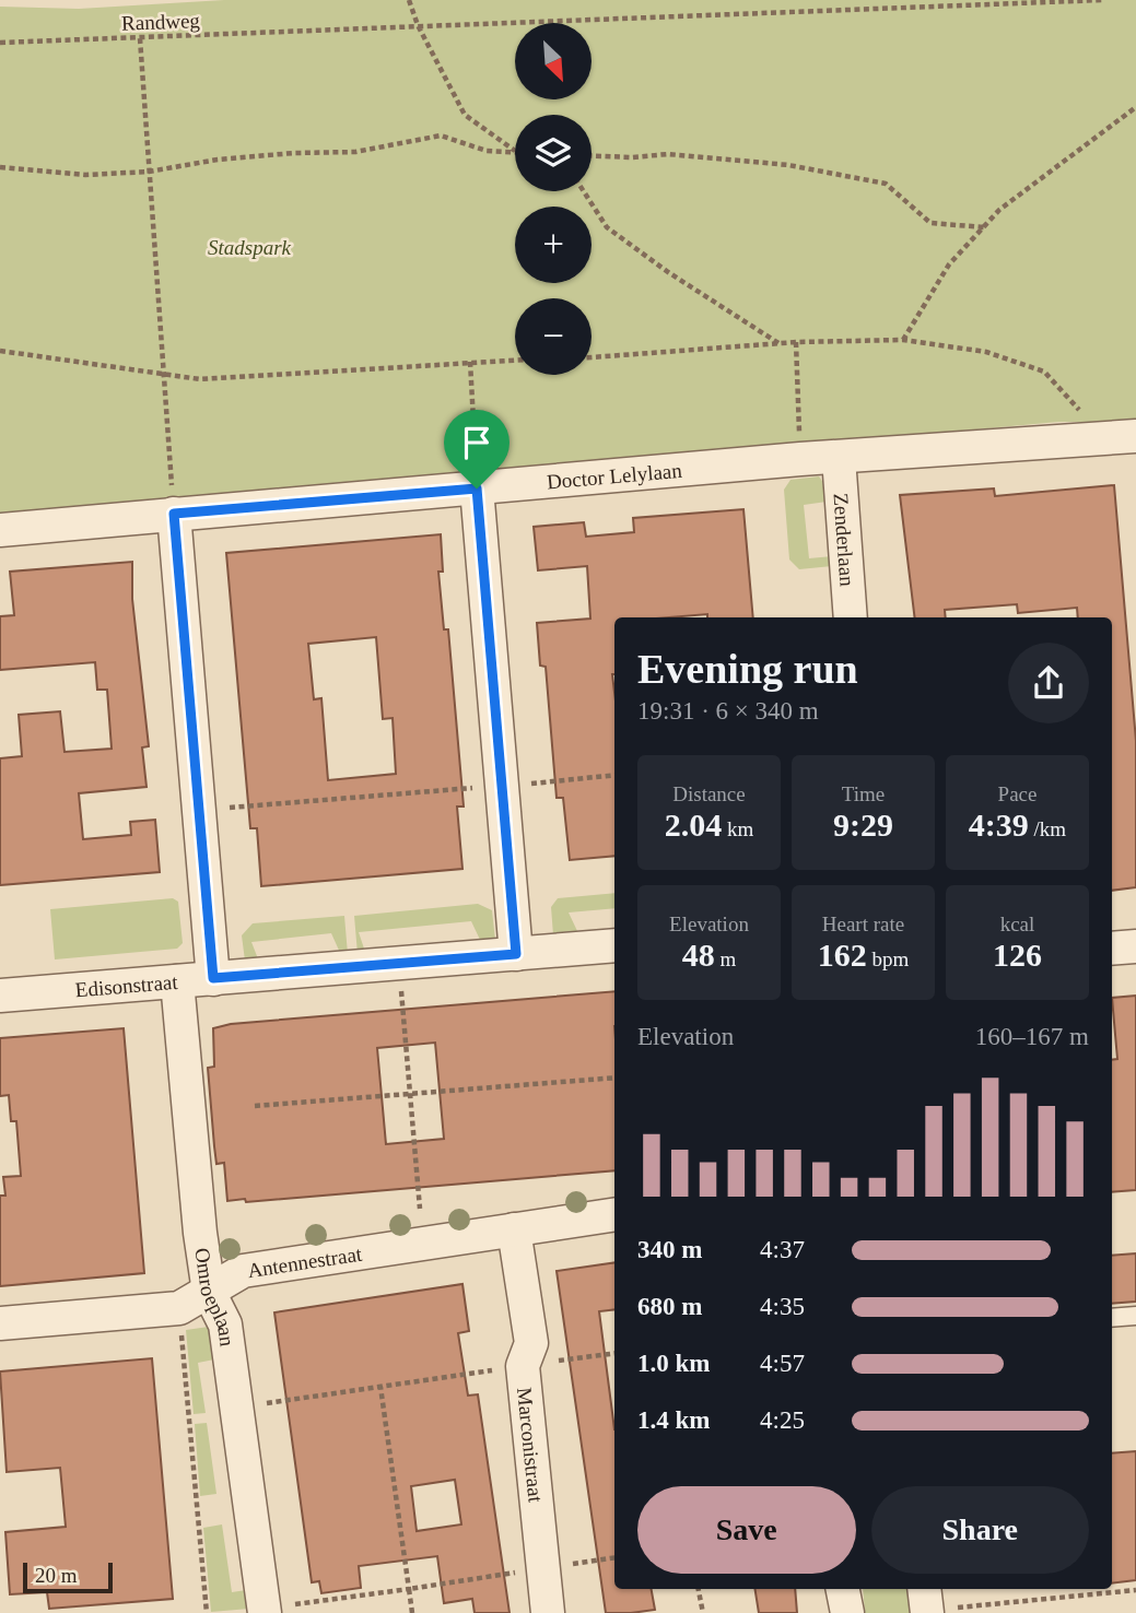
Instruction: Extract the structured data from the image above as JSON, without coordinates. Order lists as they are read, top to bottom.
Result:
{
  "streets": {
    "street": [
      "Doctor Lelylaan",
      "Zenderlaan",
      "Edisonstraat",
      "Antennestraat",
      "Omroeplaan",
      "Marconistraat"
    ],
    "path": ["Randweg"]
  },
  "crossings": [
    ["Doctor Lelylaan", "Zenderlaan"],
    ["Edisonstraat", "Omroeplaan"],
    ["Antennestraat", "Omroeplaan"],
    ["Antennestraat", "Marconistraat"]
  ],
  "parks": ["Stadspark"],
  "scale_bar": "20 m",
  "north": "bottom right",
  "page": {
    "map_buttons": ["+", "−"],
    "heading": ["Evening run", "19:31 · 6 × 340 m"],
    "stats": [
      ["Distance", "2.04 km"],
      ["Time", "9:29"],
      ["Pace", "4:39 /km"],
      ["Elevation", "48 m"],
      ["Heart rate", "162 bpm"],
      ["kcal", "126"]
    ],
    "chart": ["Elevation", "160–167 m"],
    "list": [
      {
        "name": "340 m",
        "note": "4:37"
      },
      {
        "name": "680 m",
        "note": "4:35"
      },
      {
        "name": "1.0 km",
        "note": "4:57"
      },
      {
        "name": "1.4 km",
        "note": "4:25"
      }
    ],
    "buttons": ["Save", "Share"],
    "scale": "20 m"
  }
}
